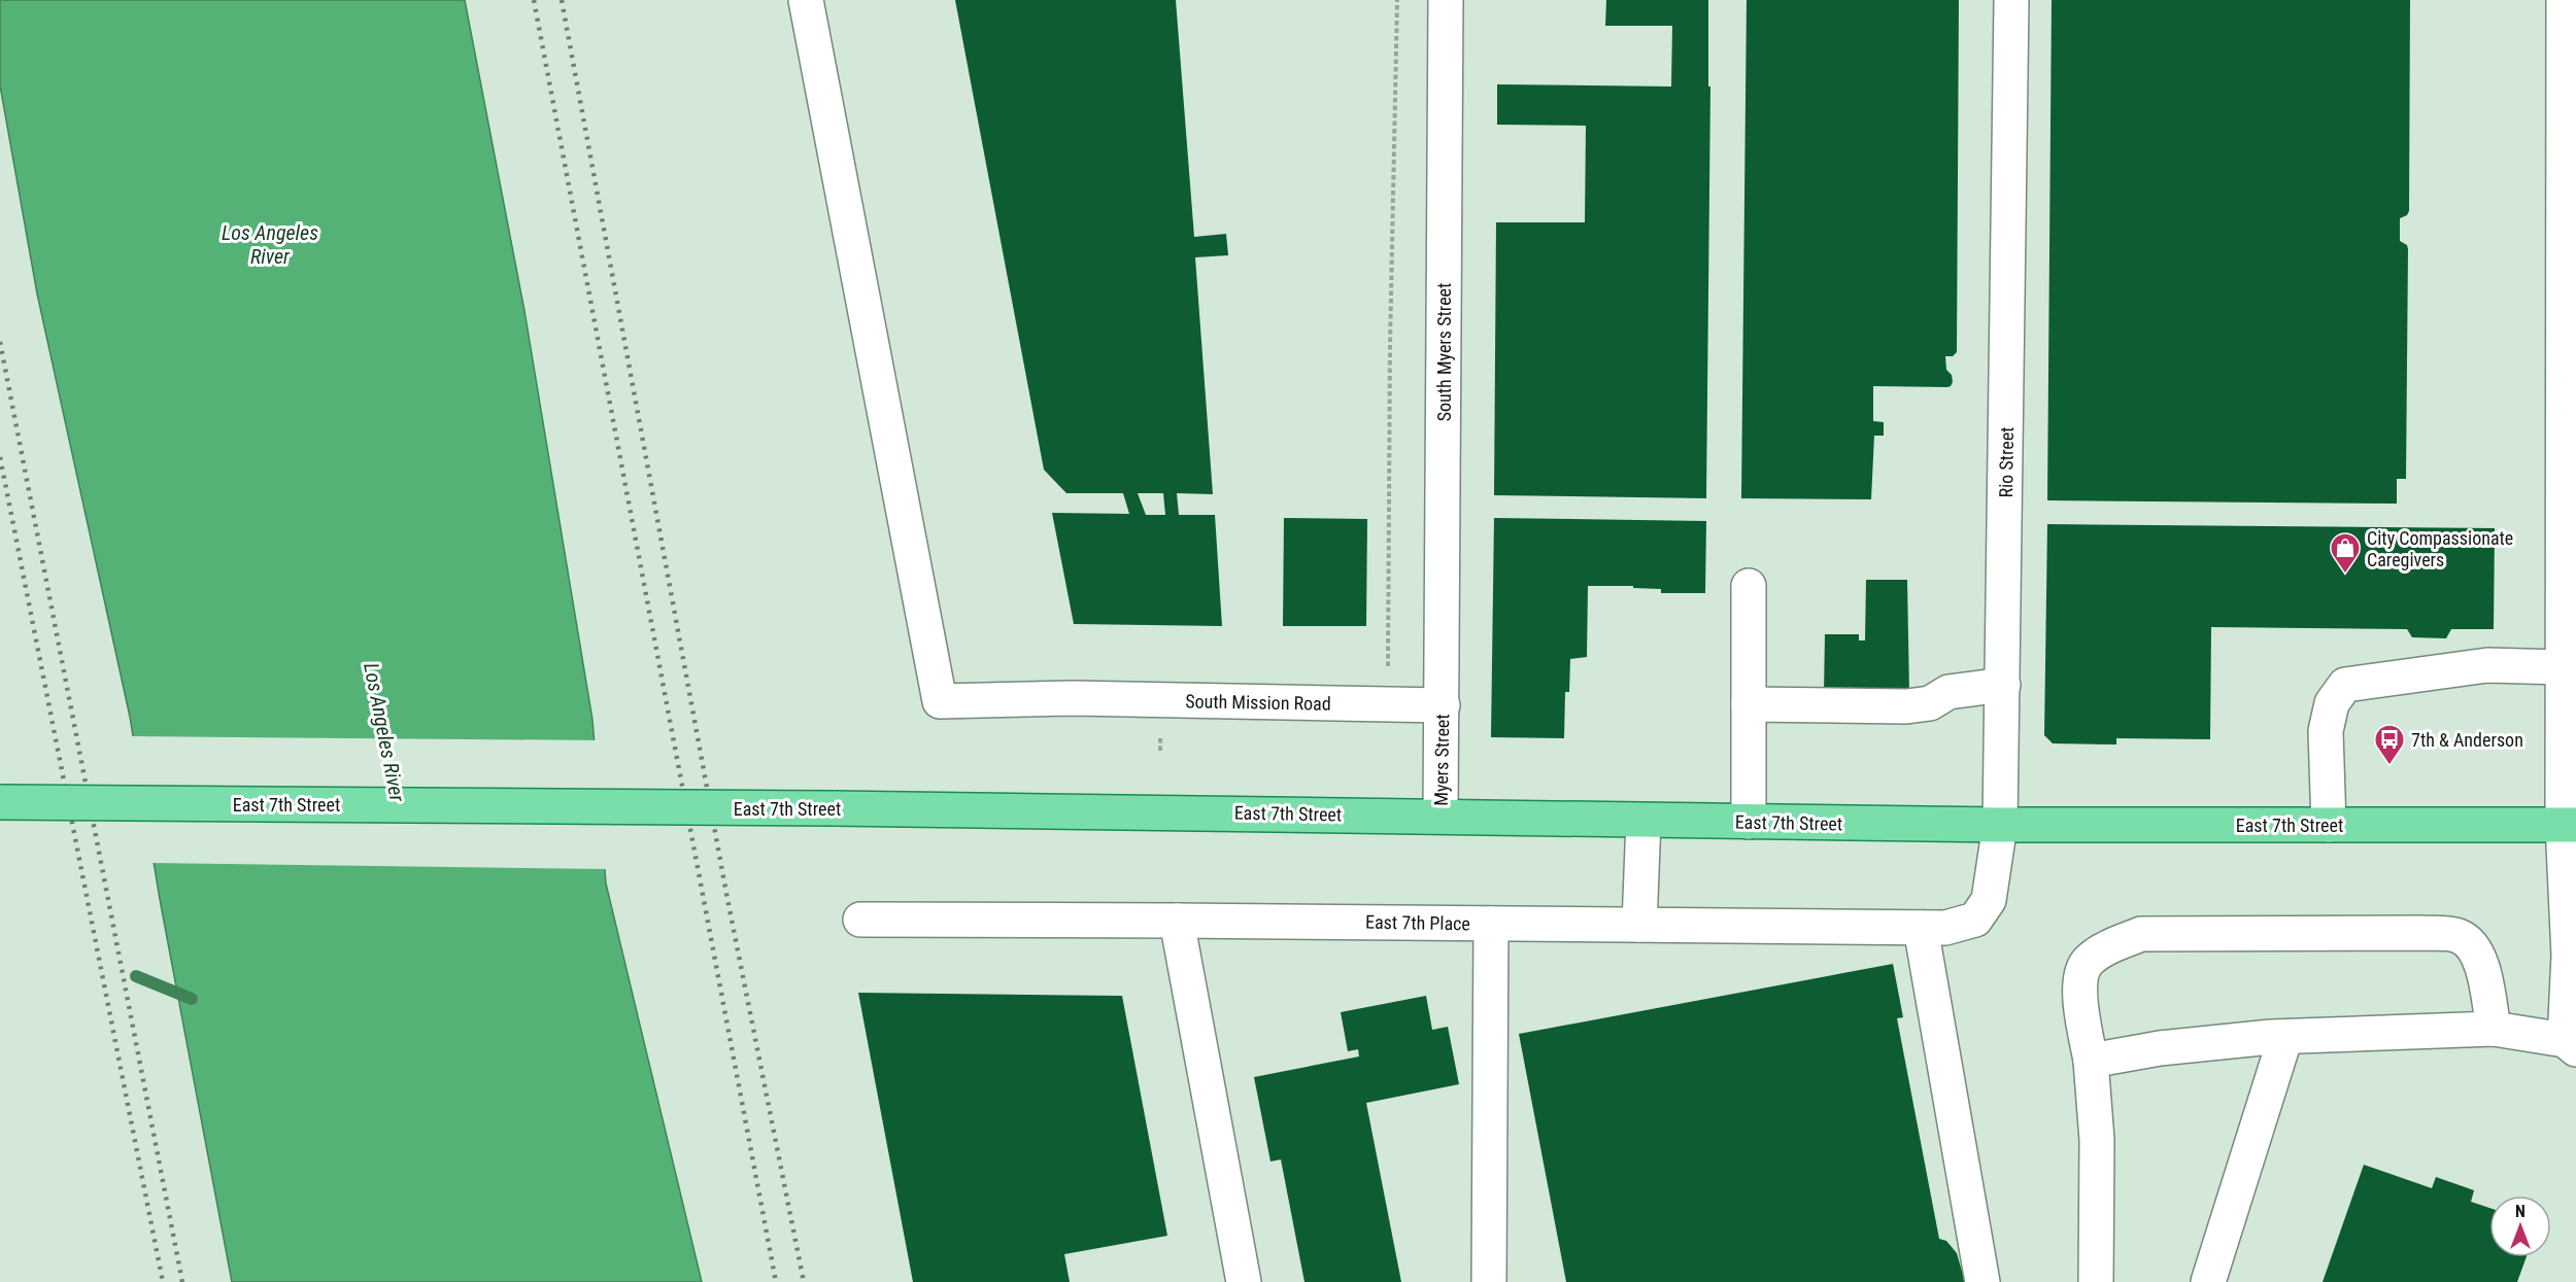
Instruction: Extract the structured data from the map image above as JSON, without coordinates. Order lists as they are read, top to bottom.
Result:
{
  "streets": {
    "main road": ["East 7th Street"],
    "street": [
      "South Myers Street",
      "Rio Street",
      "South Mission Road",
      "Myers Street",
      "East 7th Place"
    ]
  },
  "crossings": [
    ["South Myers Street", "South Mission Road"],
    ["South Myers Street", "Myers Street"],
    ["Rio Street", "East 7th Street"],
    ["Rio Street", "East 7th Place"],
    ["South Mission Road", "Myers Street"],
    ["Myers Street", "East 7th Street"]
  ],
  "water": ["Los Angeles River"],
  "places": {
    "shop": ["City Compassionate Caregivers"],
    "bus stop": ["7th & Anderson"]
  },
  "north": "top"
}
